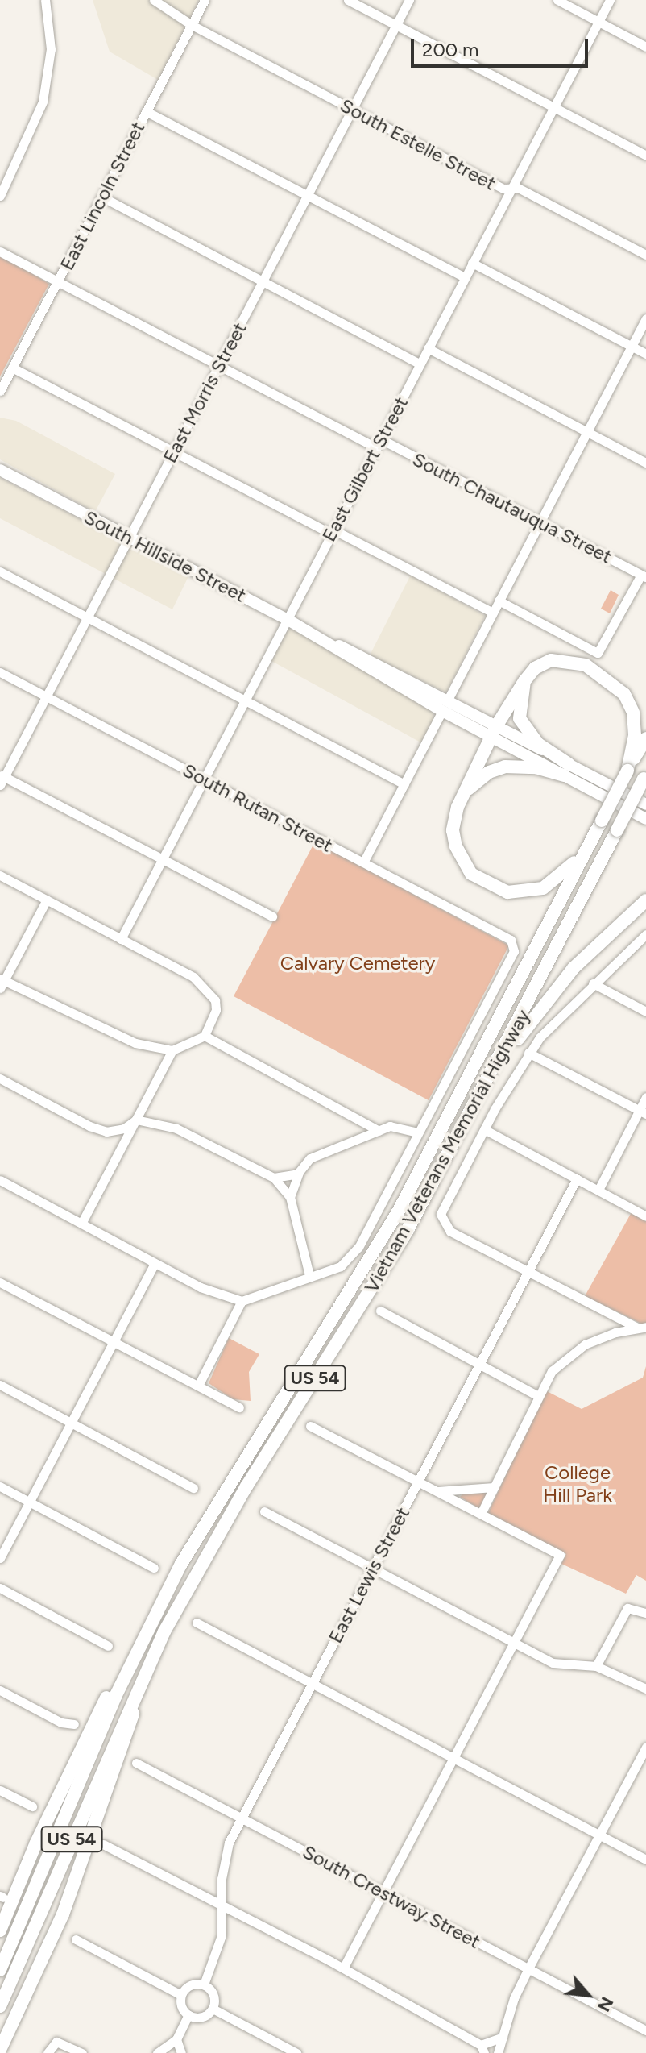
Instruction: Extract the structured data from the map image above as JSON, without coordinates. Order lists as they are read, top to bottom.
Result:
{
  "streets": {
    "highway": ["Vietnam Veterans Memorial Highway", "US 54"],
    "main road": ["South Hillside Street"],
    "street": [
      "South Estelle Street",
      "East Lincoln Street",
      "East Morris Street",
      "East Gilbert Street",
      "South Chautauqua Street",
      "South Rutan Street",
      "East Lewis Street",
      "South Crestway Street"
    ]
  },
  "crossings": [
    ["South Estelle Street", "East Lincoln Street"],
    ["South Estelle Street", "East Morris Street"],
    ["South Estelle Street", "East Gilbert Street"],
    ["East Lincoln Street", "South Chautauqua Street"],
    ["East Morris Street", "South Chautauqua Street"],
    ["East Morris Street", "South Hillside Street"],
    ["East Morris Street", "South Rutan Street"],
    ["East Gilbert Street", "South Chautauqua Street"],
    ["East Gilbert Street", "South Hillside Street"],
    ["East Gilbert Street", "South Rutan Street"],
    ["East Lewis Street", "South Crestway Street"]
  ],
  "parks": ["Calvary Cemetery", "College Hill Park"],
  "scale_bar": "200 m",
  "north": "bottom right"
}
